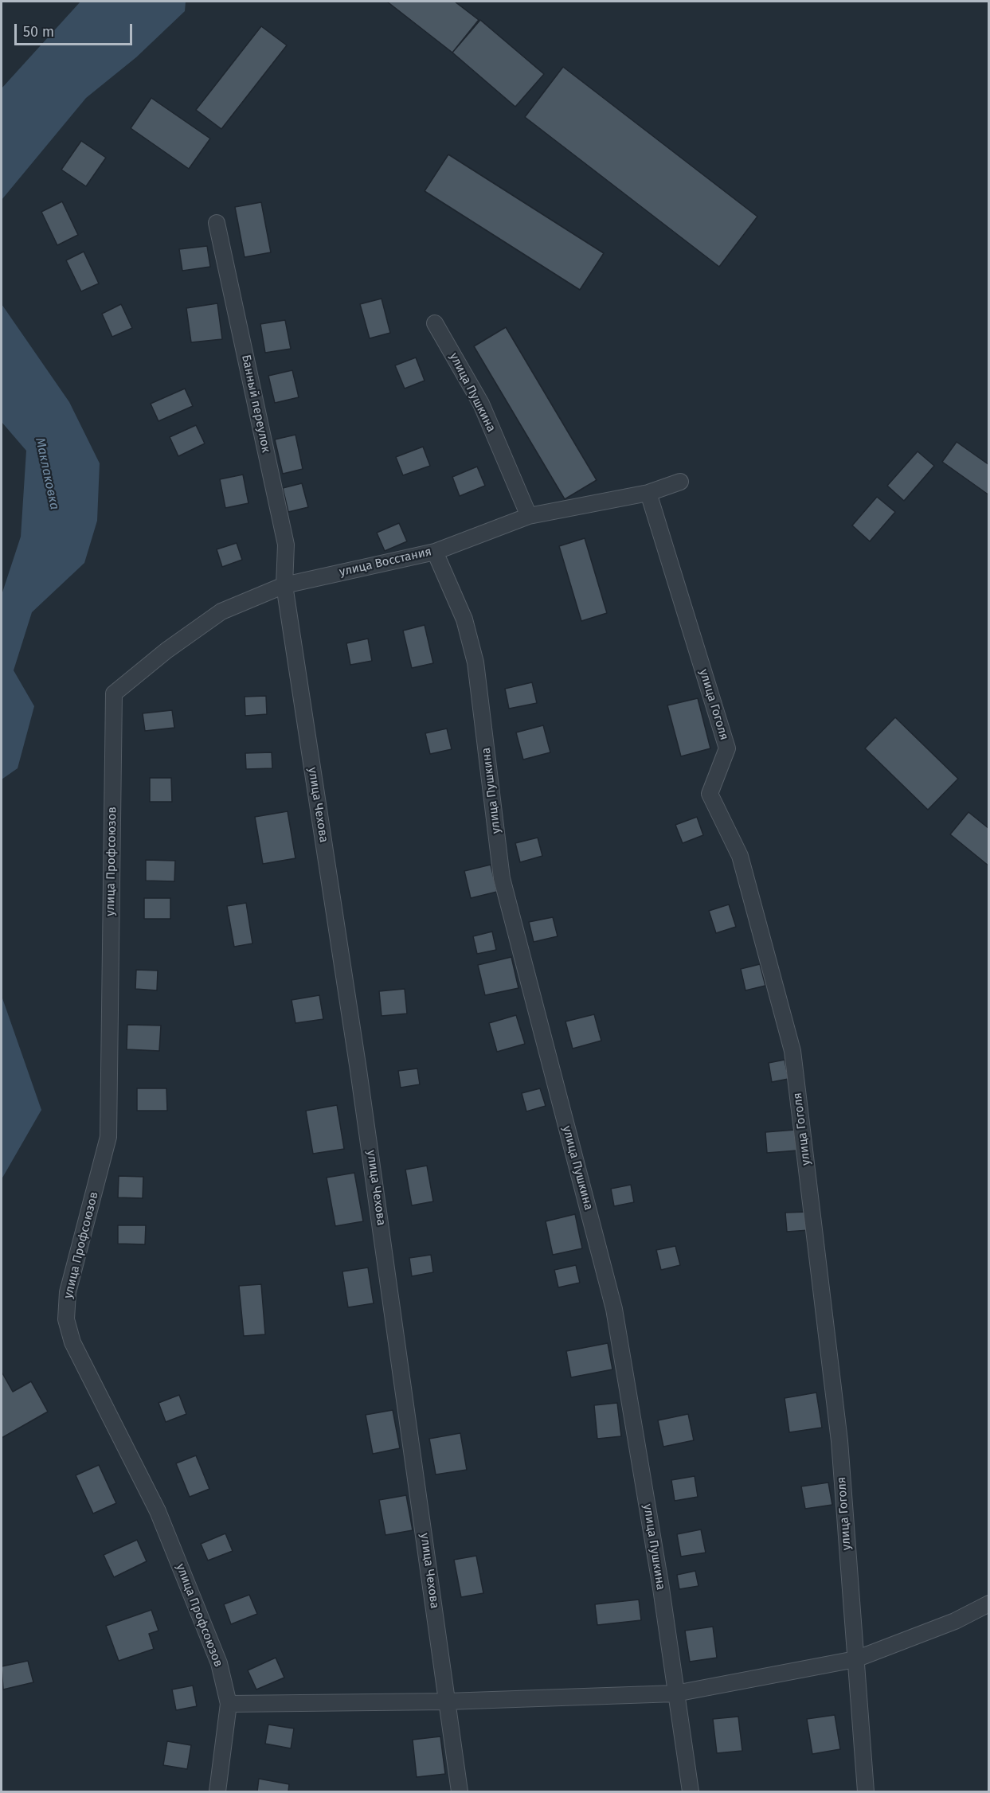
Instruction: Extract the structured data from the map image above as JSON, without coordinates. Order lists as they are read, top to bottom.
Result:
{
  "streets": {
    "street": [
      "улица Пушкина",
      "Банный переулок",
      "улица Восстания",
      "улица Гоголя",
      "улица Чехова",
      "улица Профсоюзов"
    ]
  },
  "crossings": [
    ["улица Пушкина", "улица Восстания"],
    ["Банный переулок", "улица Восстания"],
    ["Банный переулок", "улица Чехова"],
    ["улица Восстания", "улица Гоголя"],
    ["улица Восстания", "улица Чехова"],
    ["улица Восстания", "улица Профсоюзов"]
  ],
  "water": ["Маклаковка"],
  "scale_bar": "50 m"
}
